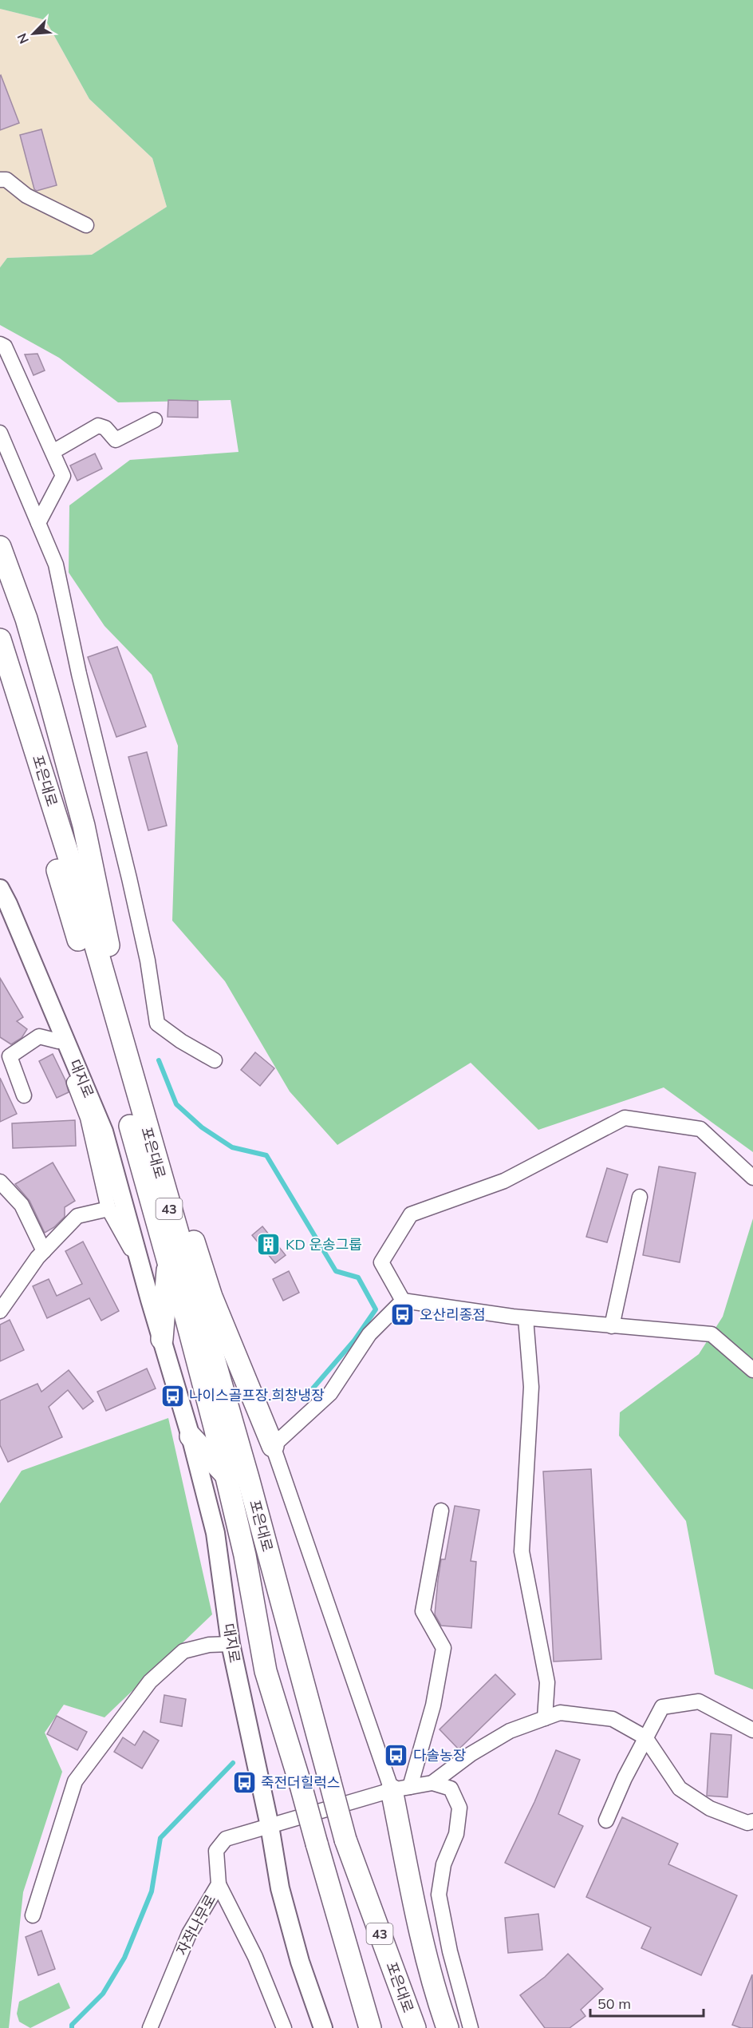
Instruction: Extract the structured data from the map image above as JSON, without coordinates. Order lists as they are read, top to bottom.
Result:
{
  "streets": {
    "highway": ["포은대로", "43"],
    "main road": ["대지로"],
    "street": ["자작나무로"]
  },
  "crossings": [
    ["대지로", "자작나무로"]
  ],
  "places": {
    "building": ["KD 운송그룹"],
    "bus stop": [
      "오산리종점",
      "나이스골프장.희창냉장",
      "다솔농장",
      "죽전더힐럭스"
    ]
  },
  "scale_bar": "50 m",
  "north": "bottom left"
}
